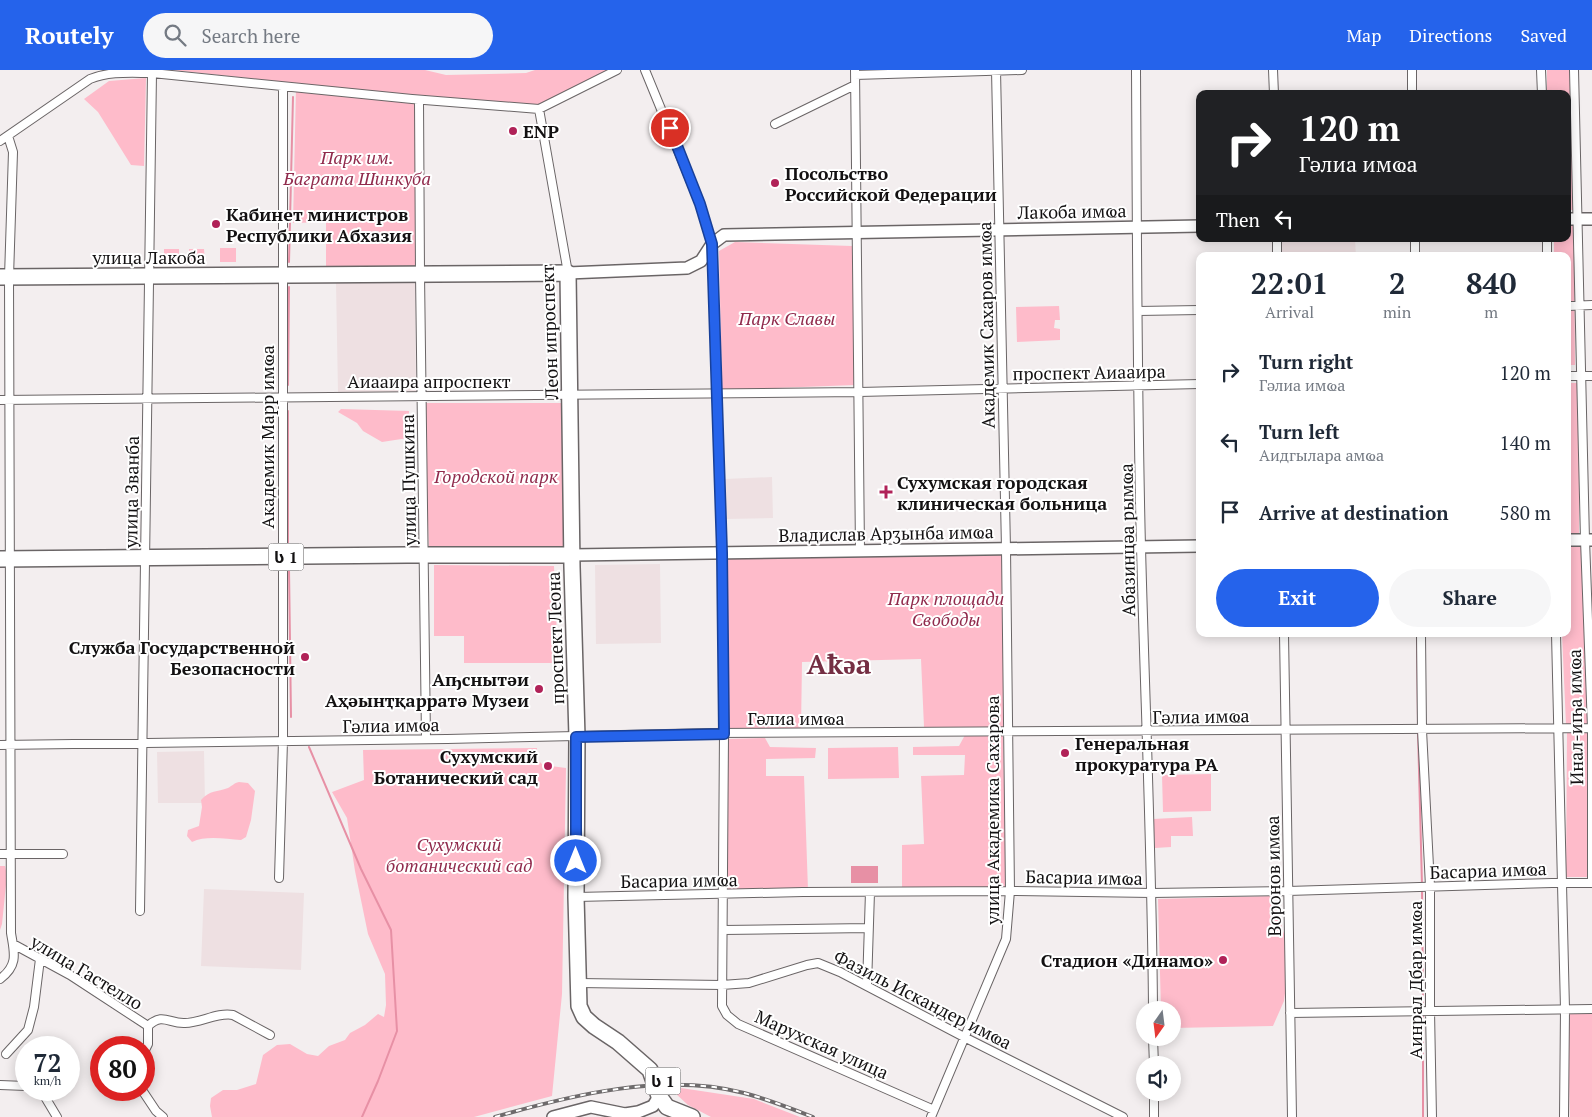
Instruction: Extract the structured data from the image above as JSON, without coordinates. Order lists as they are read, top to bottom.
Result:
{
  "streets": {
    "highway": [
      "улица Лакоба",
      "Леон ипроспект",
      "ს 1",
      "проспект Леона"
    ],
    "main road": ["Лакоба имҩа", "Владислав Арӡынба имҩа"],
    "street": [
      "Академик Сахаров имҩа",
      "проспект Аиааира",
      "Аиааира апроспект",
      "Академик Марр имҩа",
      "улица Пушкина",
      "улица Званба",
      "Абазинцәа рымҩа",
      "Гәлиа имҩа",
      "Инал-иҧа имҩа",
      "улица Академика Сахарова",
      "Басариа имҩа",
      "Воронов имҩа",
      "улица Гастелло",
      "Аинрал Дбар имҩа",
      "Фазиль Искандер имҩа",
      "Марухская улица"
    ]
  },
  "crossings": [
    ["Лакоба имҩа", "улица Лакоба"],
    ["Лакоба имҩа", "Академик Сахаров имҩа"],
    ["Лакоба имҩа", "Леон ипроспект"],
    ["Лакоба имҩа", "Абазинцәа рымҩа"],
    ["Лакоба имҩа", "Марухская улица"],
    ["улица Лакоба", "Леон ипроспект"],
    ["улица Лакоба", "Академик Марр имҩа"],
    ["улица Лакоба", "улица Пушкина"],
    ["улица Лакоба", "улица Званба"],
    ["Академик Сахаров имҩа", "проспект Аиааира"],
    ["Академик Сахаров имҩа", "Владислав Арӡынба имҩа"],
    ["Академик Сахаров имҩа", "улица Академика Сахарова"],
    ["Леон ипроспект", "Аиааира апроспект"],
    ["Леон ипроспект", "Владислав Арӡынба имҩа"],
    ["Леон ипроспект", "ს 1"],
    ["Леон ипроспект", "проспект Леона"],
    ["проспект Аиааира", "Аиааира апроспект"],
    ["проспект Аиааира", "Абазинцәа рымҩа"],
    ["Аиааира апроспект", "Академик Марр имҩа"],
    ["Аиааира апроспект", "улица Пушкина"],
    ["Аиааира апроспект", "улица Званба"],
    ["Аиааира апроспект", "Марухская улица"],
    ["Академик Марр имҩа", "ს 1"],
    ["Академик Марр имҩа", "Гәлиа имҩа"],
    ["улица Пушкина", "ს 1"],
    ["улица Пушкина", "Гәлиа имҩа"],
    ["улица Званба", "ს 1"],
    ["улица Званба", "Гәлиа имҩа"],
    ["Владислав Арӡынба имҩа", "Абазинцәа рымҩа"],
    ["Владислав Арӡынба имҩа", "ს 1"],
    ["Владислав Арӡынба имҩа", "проспект Леона"],
    ["Владислав Арӡынба имҩа", "улица Академика Сахарова"],
    ["Владислав Арӡынба имҩа", "Марухская улица"],
    ["Абазинцәа рымҩа", "Гәлиа имҩа"],
    ["Абазинцәа рымҩа", "Басариа имҩа"],
    ["ს 1", "проспект Леона"],
    ["проспект Леона", "Гәлиа имҩа"],
    ["проспект Леона", "Басариа имҩа"],
    ["проспект Леона", "Фазиль Искандер имҩа"],
    ["Гәлиа имҩа", "Инал-иҧа имҩа"],
    ["Гәлиа имҩа", "улица Академика Сахарова"],
    ["Гәлиа имҩа", "Воронов имҩа"],
    ["Гәлиа имҩа", "Аинрал Дбар имҩа"],
    ["Гәлиа имҩа", "Марухская улица"],
    ["Инал-иҧа имҩа", "Басариа имҩа"],
    ["улица Академика Сахарова", "Басариа имҩа"],
    ["улица Академика Сахарова", "Фазиль Искандер имҩа"],
    ["улица Академика Сахарова", "Марухская улица"],
    ["Басариа имҩа", "Воронов имҩа"],
    ["Басариа имҩа", "Аинрал Дбар имҩа"],
    ["Басариа имҩа", "Марухская улица"],
    ["Фазиль Искандер имҩа", "Марухская улица"]
  ],
  "districts": ["Аҟəа"],
  "parks": [
    "Парк им. Баграта Шинкуба",
    "Парк Славы",
    "Городской парк",
    "Парк площади Свободы",
    "Сухумский ботанический сад"
  ],
  "places": {
    "other": [
      "ENP",
      "Посольство Российской Федерации",
      "Кабинет министров Республики Абхазия",
      "Служба Государственной Безопасности",
      "Аҧснытәи Аҳәынҭқарратә Музеи",
      "Генеральная прокуратура РА",
      "Сухумский Ботанический сад",
      "Cтадион «Динамо»"
    ],
    "health": ["Сухумская городская клиническая больница"]
  },
  "north": "bottom",
  "page": {
    "header": "Routely",
    "search": "Search here",
    "nav": ["Map", "Directions", "Saved"],
    "turn": ["120 m", "Гәлиа имҩа"],
    "then": "Then",
    "eta": [
      "22:01",
      "Arrival",
      "2",
      "min",
      "840",
      "m"
    ],
    "list": [
      {
        "name": "Turn right",
        "note": "Гәлиа имҩа",
        "value": "120 m"
      },
      {
        "name": "Turn left",
        "note": "Аидгылара амҩа",
        "value": "140 m"
      },
      {
        "name": "Arrive at destination",
        "value": "580 m"
      }
    ],
    "buttons": ["Exit", "Share"],
    "speed": "72 km/h",
    "limit": "80"
  }
}
